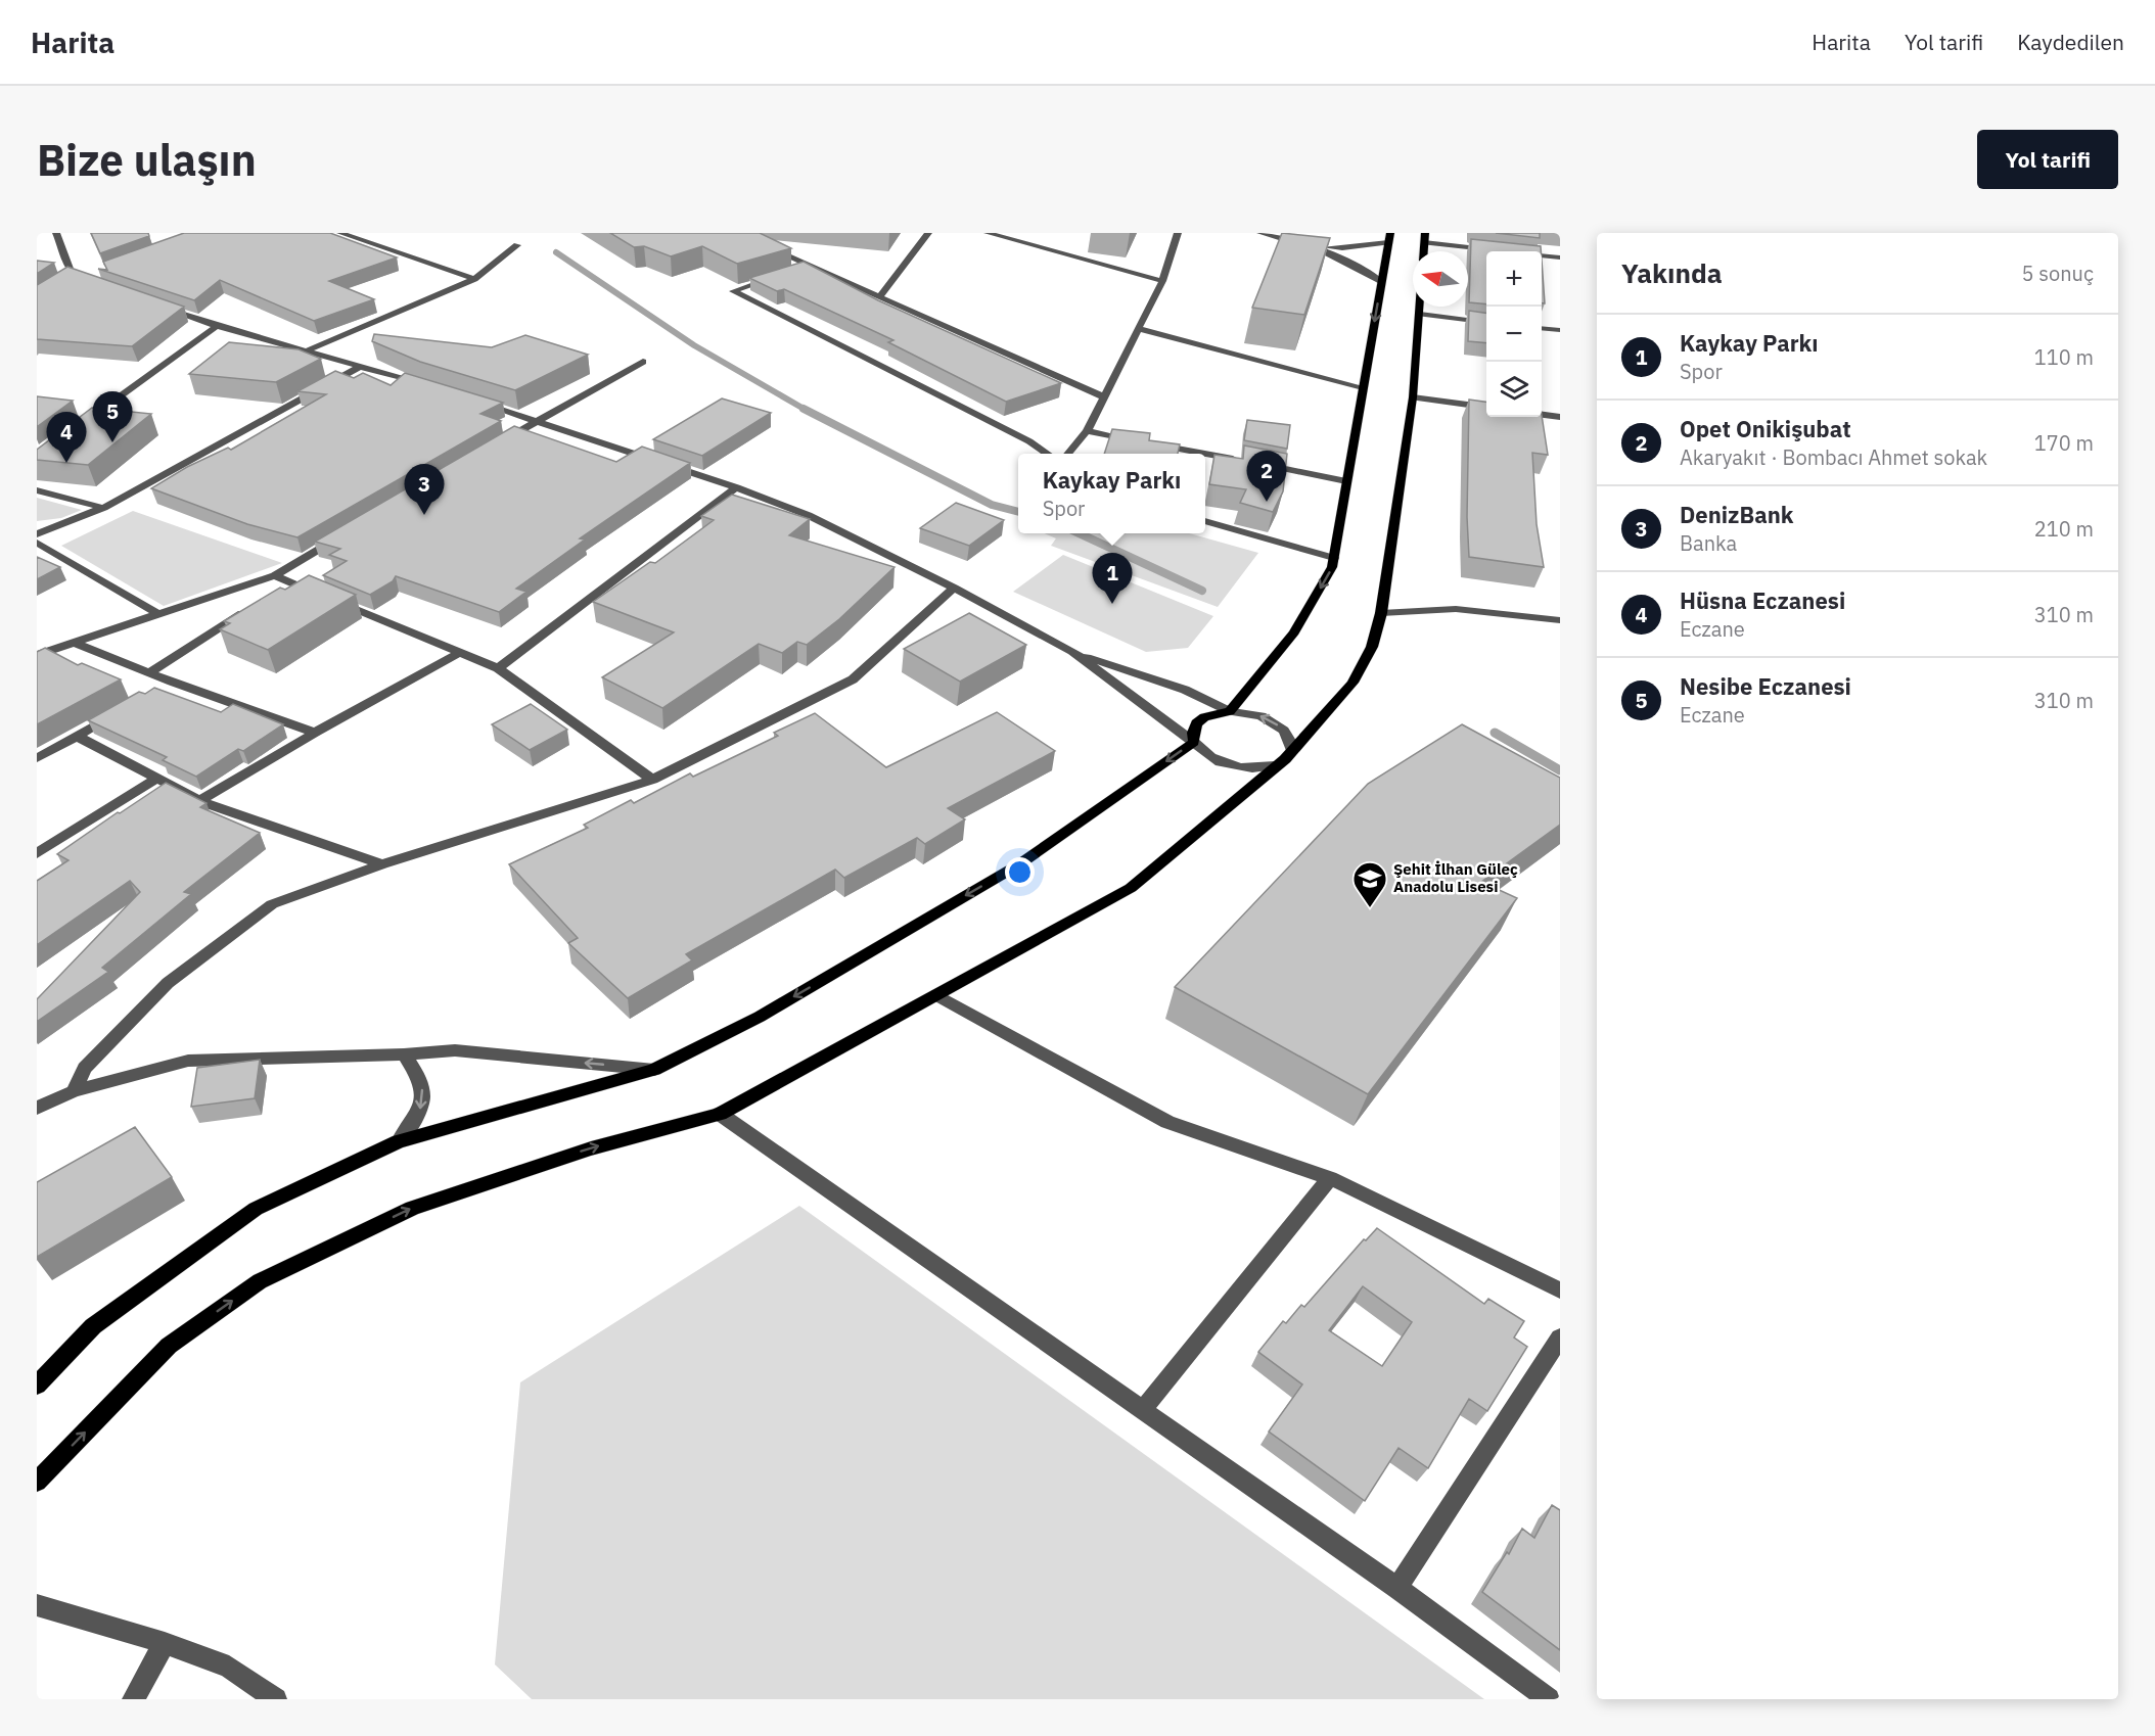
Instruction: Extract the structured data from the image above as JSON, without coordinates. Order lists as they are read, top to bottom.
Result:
{
  "places": {
    "school or university": ["Şehit İlhan Güleç Anadolu Lisesi"]
  },
  "north": "left",
  "page": {
    "header": "Harita",
    "nav": ["Harita", "Yol tarifi", "Kaydedilen"],
    "buttons": "Yol tarifi",
    "title": "Bize ulaşın",
    "heading": ["Yakında", "5 sonuç"],
    "map_buttons": ["+", "−"],
    "list": [
      {
        "mark": "1",
        "name": "Kaykay Parkı",
        "note": "Spor",
        "value": "110 m"
      },
      {
        "mark": "2",
        "name": "Opet Onikişubat",
        "note": "Akaryakıt · Bombacı Ahmet sokak",
        "value": "170 m"
      },
      {
        "mark": "3",
        "name": "DenizBank",
        "note": "Banka",
        "value": "210 m"
      },
      {
        "mark": "4",
        "name": "Hüsna Eczanesi",
        "note": "Eczane",
        "value": "310 m"
      },
      {
        "mark": "5",
        "name": "Nesibe Eczanesi",
        "note": "Eczane",
        "value": "310 m"
      }
    ],
    "pins": [
      "5",
      "4",
      "2",
      "3",
      "1"
    ],
    "popup": ["Kaykay Parkı", "Spor"]
  }
}
